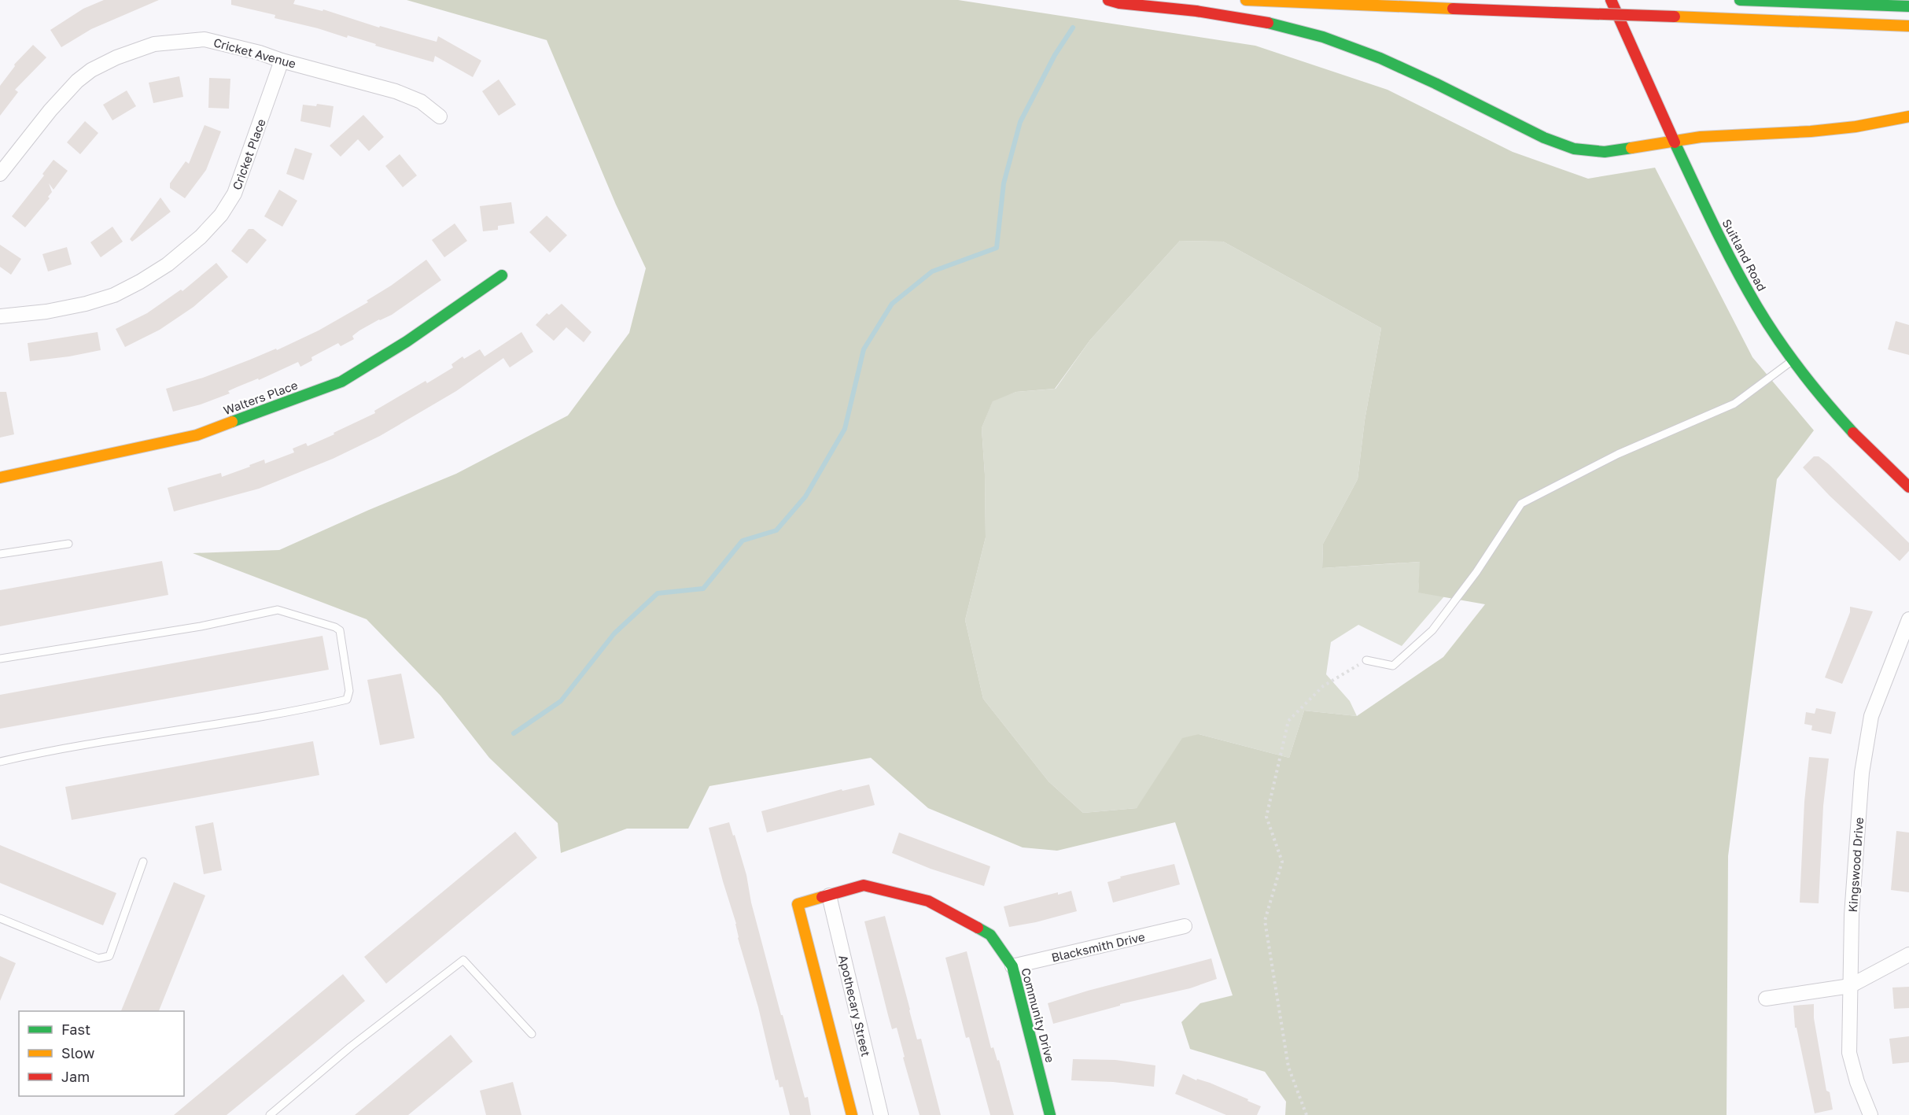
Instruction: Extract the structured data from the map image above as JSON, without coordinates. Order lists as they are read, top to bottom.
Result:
{
  "streets": {
    "main road": ["Suitland Road", "Walters Place", "Community Drive"],
    "street": [
      "Cricket Avenue",
      "Cricket Place",
      "Kingswood Drive",
      "Blacksmith Drive",
      "Apothecary Street"
    ]
  },
  "crossings": [
    ["Cricket Avenue", "Cricket Place"],
    ["Blacksmith Drive", "Community Drive"],
    ["Apothecary Street", "Community Drive"]
  ],
  "legend": ["Fast", "Slow", "Jam"]
}
